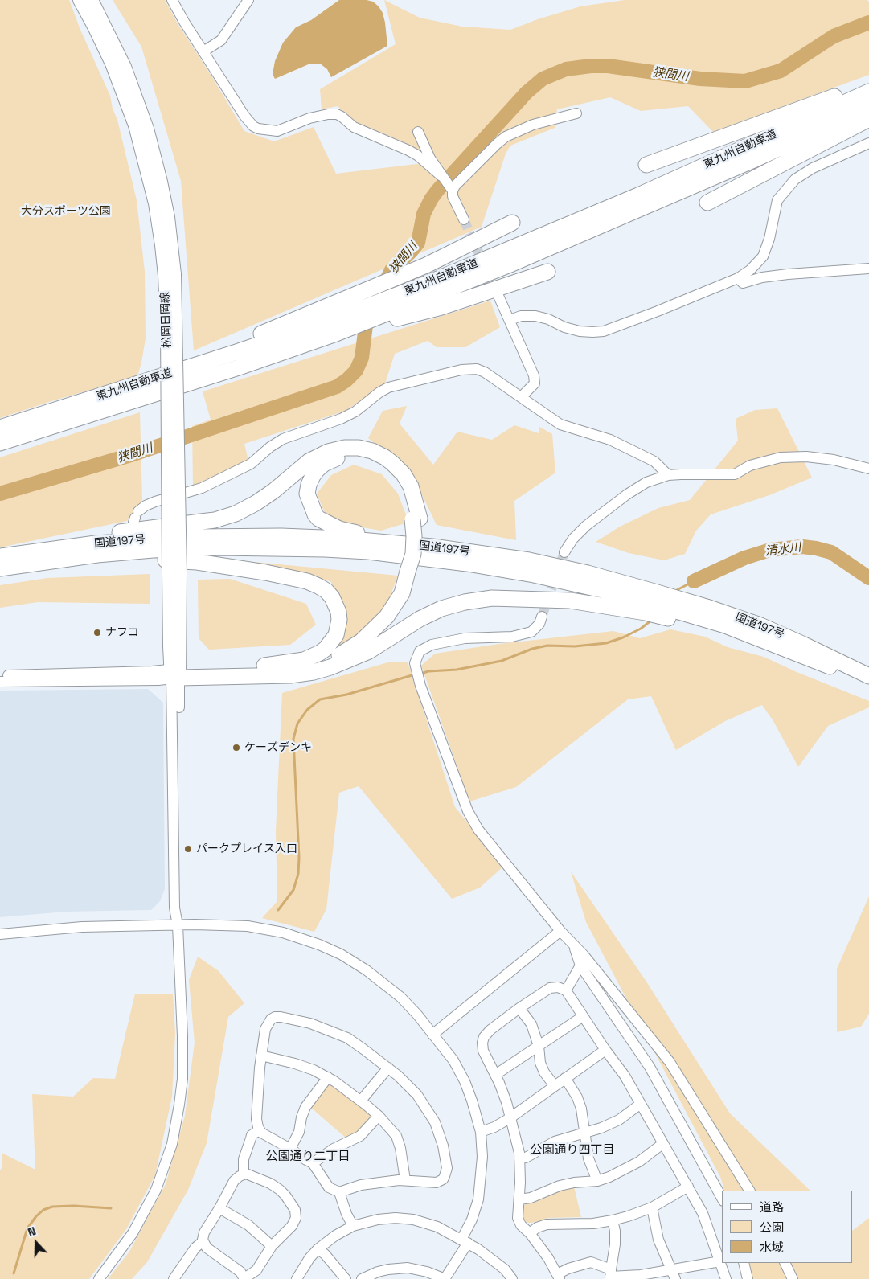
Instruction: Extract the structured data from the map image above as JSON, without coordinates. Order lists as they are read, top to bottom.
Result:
{
  "streets": {
    "highway": ["東九州自動車道", "国道197号"],
    "main road": ["松岡日岡線"]
  },
  "districts": ["公園通り四丁目", "公園通り二丁目"],
  "water": ["狭間川", "清水川"],
  "parks": ["大分スポーツ公園"],
  "places": ["ナフコ", "ケーズデンキ", "パークプレイス入口"],
  "legend": ["道路", "公園", "水域"],
  "north": "top"
}
